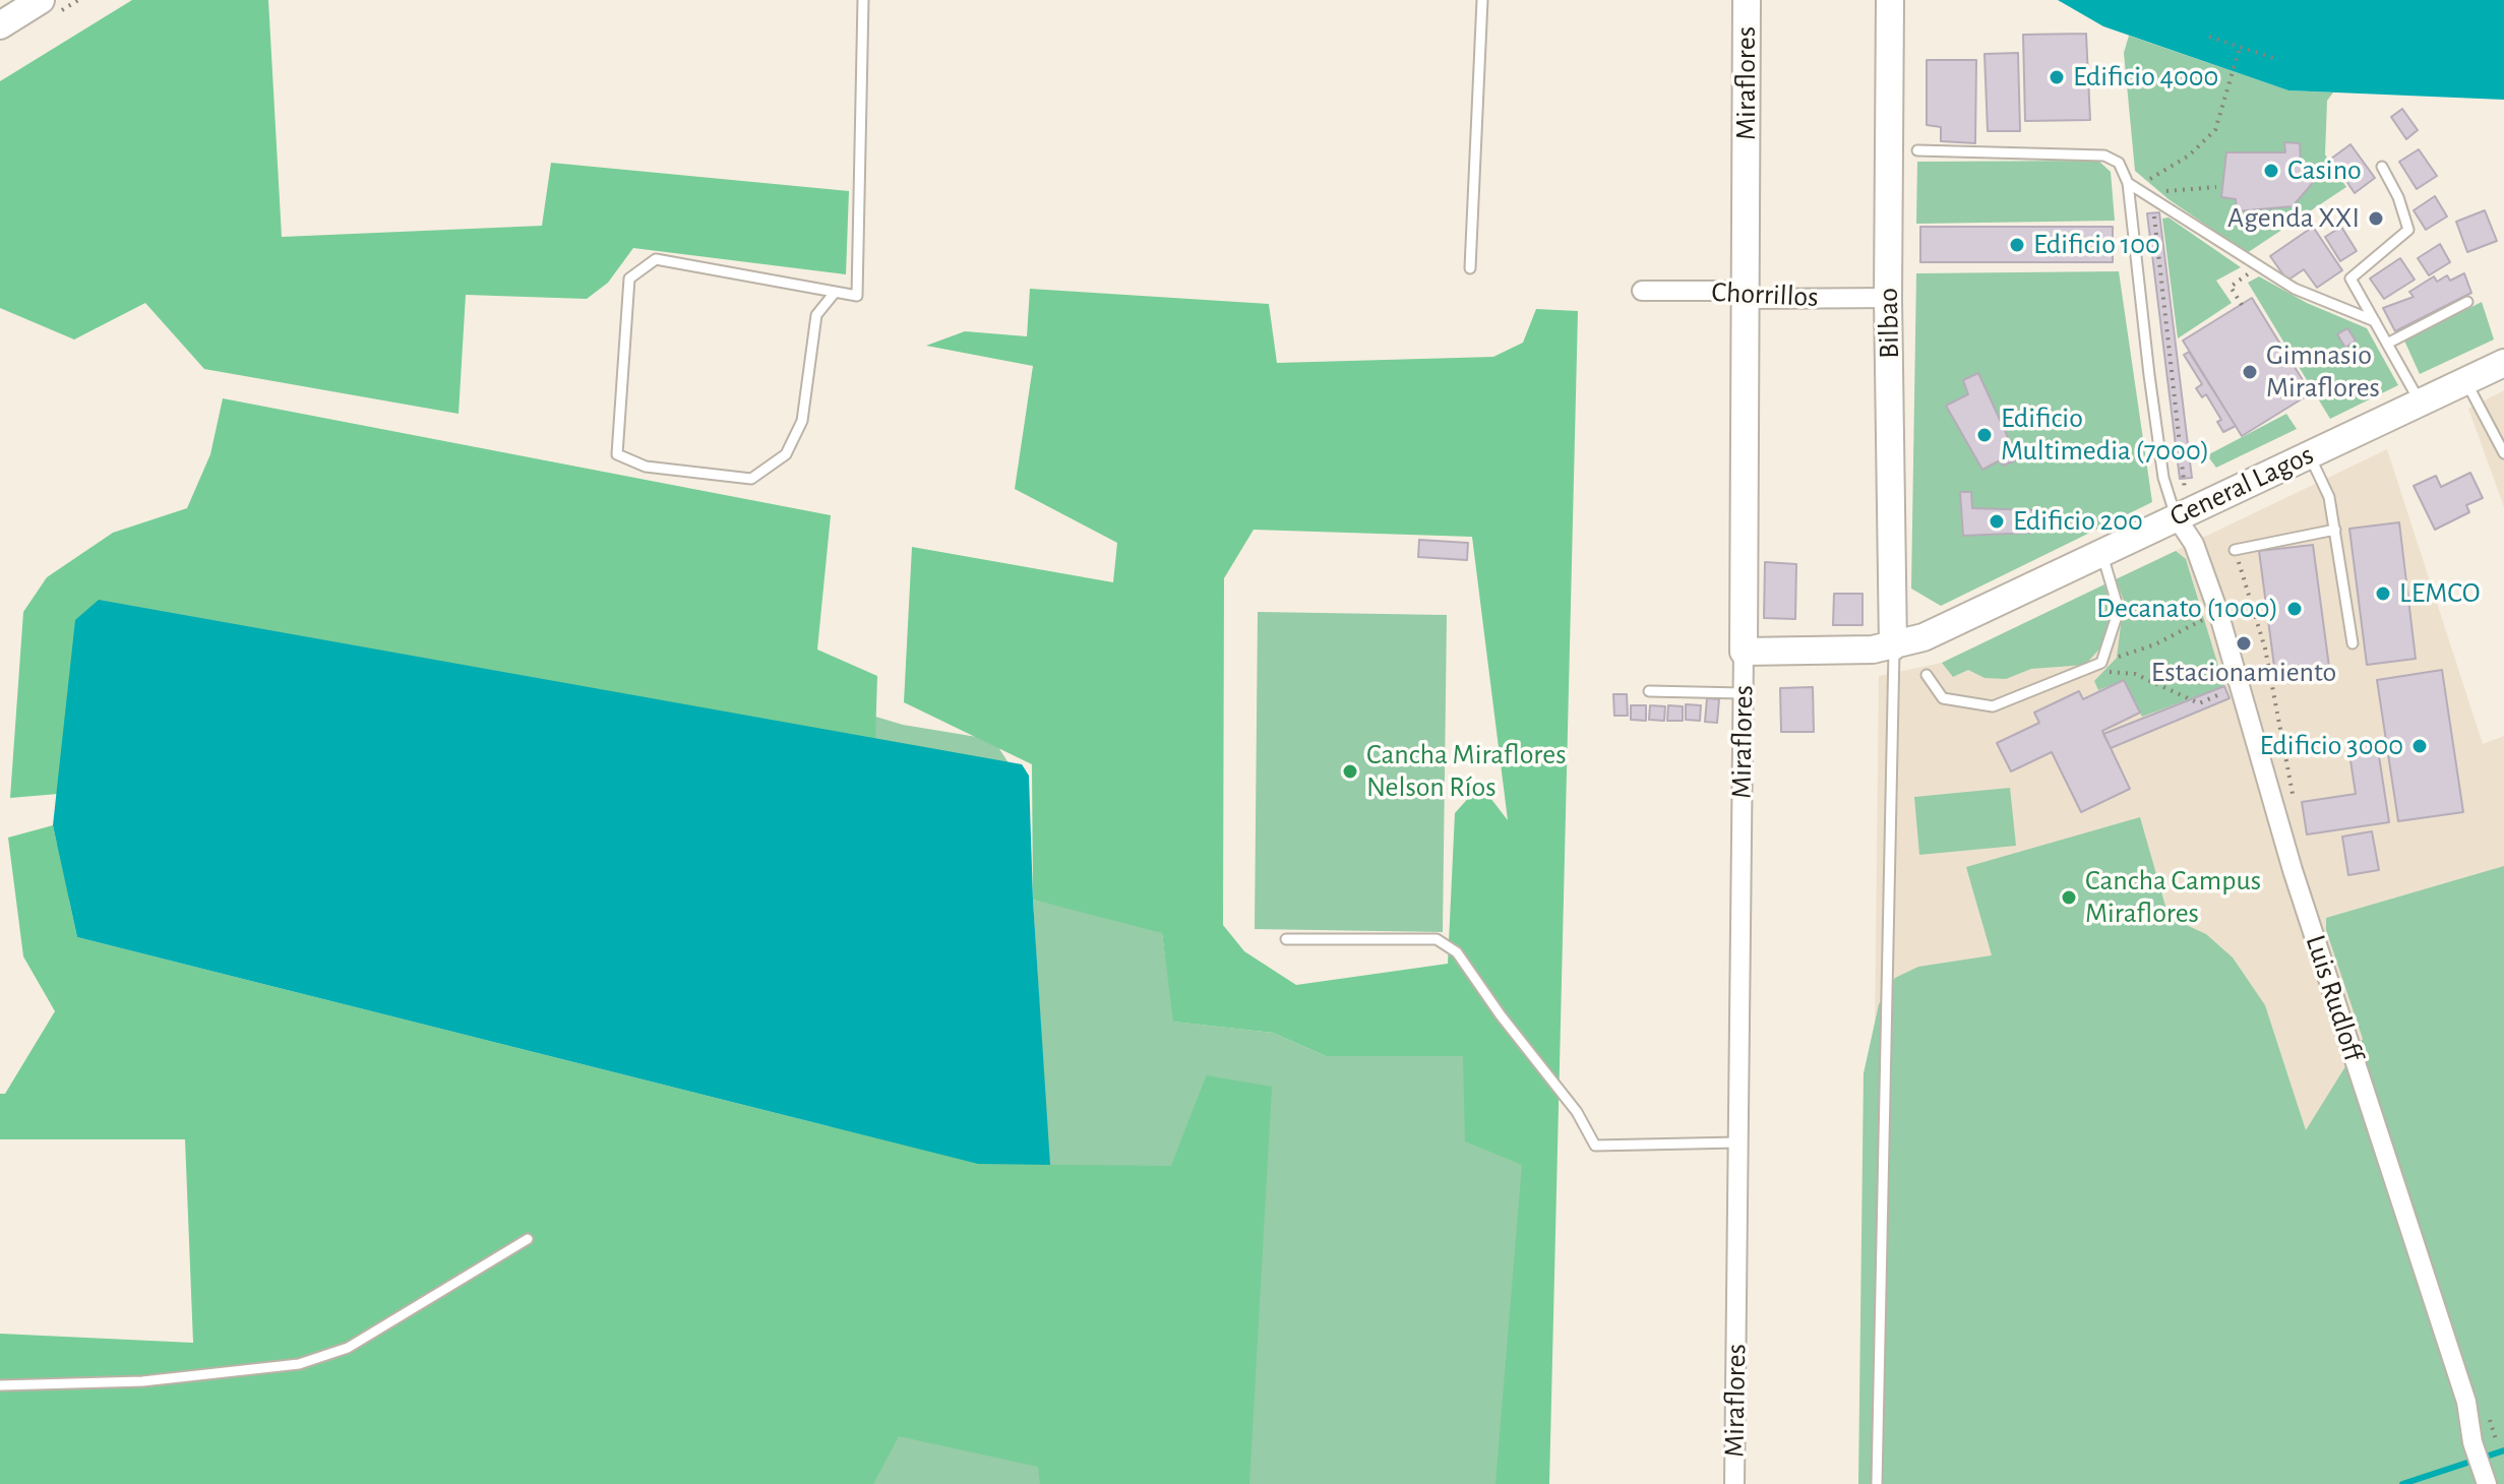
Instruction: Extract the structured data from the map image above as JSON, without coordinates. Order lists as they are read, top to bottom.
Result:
{
  "streets": {
    "main road": ["Miraflores", "Bilbao", "General Lagos"],
    "street": ["Chorrillos", "Luis Rudloff"]
  },
  "crossings": [
    ["Miraflores", "Chorrillos"],
    ["Miraflores", "General Lagos"],
    ["Chorrillos", "Bilbao"],
    ["Bilbao", "General Lagos"],
    ["General Lagos", "Luis Rudloff"]
  ],
  "places": [
    "Edificio 4000",
    "Casino",
    "Agenda XXI",
    "Edificio 100",
    "Gimnasio Miraflores",
    "Edificio Multimedia (7000)",
    "Edificio 200",
    "LEMCO",
    "Decanato (1000)",
    "Estacionamiento",
    "Edificio 3000",
    "Cancha Miraflores Nelson Ríos",
    "Cancha Campus Miraflores"
  ]
}
